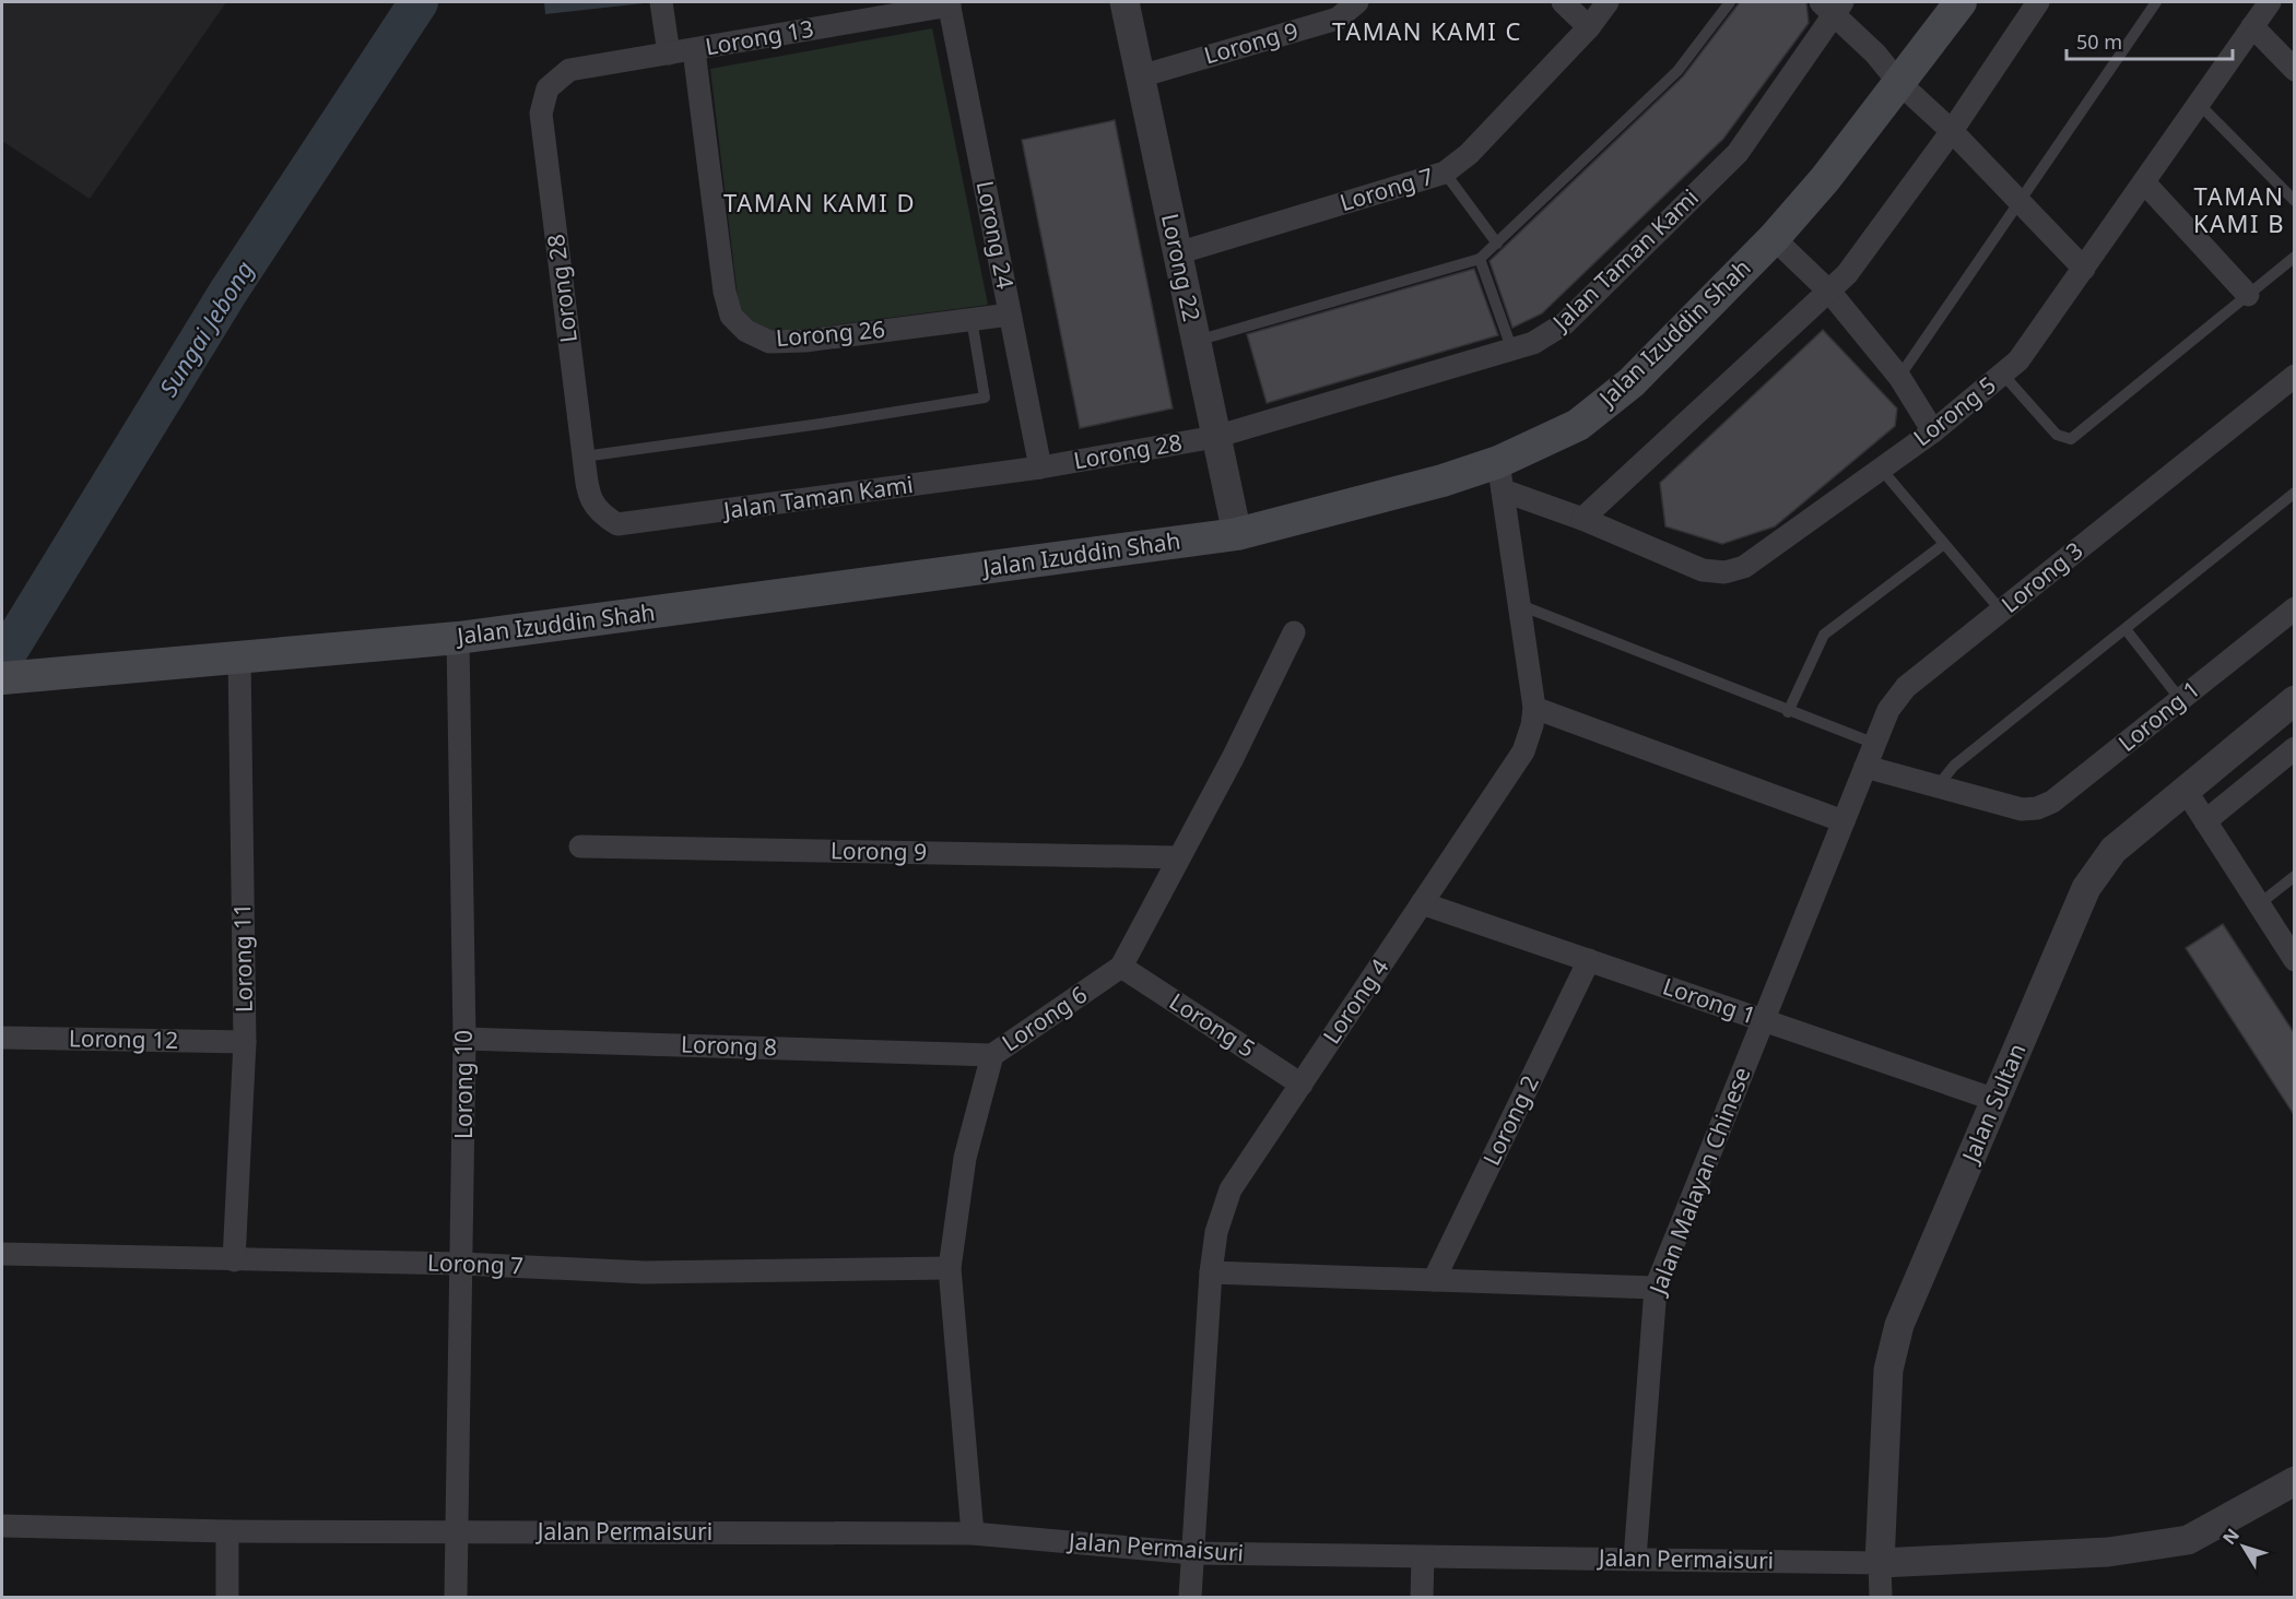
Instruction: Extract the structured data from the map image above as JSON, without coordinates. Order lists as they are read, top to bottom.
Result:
{
  "streets": {
    "main road": ["Jalan Izuddin Shah"],
    "street": [
      "Lorong 13",
      "Lorong 9",
      "Lorong 7",
      "Lorong 24",
      "Jalan Taman Kami",
      "Lorong 22",
      "Lorong 28",
      "Lorong 26",
      "Lorong 5",
      "Lorong 3",
      "Lorong 1",
      "Lorong 11",
      "Lorong 4",
      "Lorong 6",
      "Lorong 12",
      "Lorong 8",
      "Lorong 10",
      "Jalan Sultan",
      "Lorong 2",
      "Jalan Malayan Chinese",
      "Jalan Permaisuri"
    ]
  },
  "crossings": [
    ["Lorong 13", "Lorong 24"],
    ["Lorong 13", "Lorong 28"],
    ["Lorong 13", "Lorong 26"],
    ["Lorong 9", "Lorong 22"],
    ["Lorong 9", "Lorong 6"],
    ["Lorong 7", "Lorong 22"],
    ["Lorong 7", "Lorong 11"],
    ["Lorong 7", "Lorong 6"],
    ["Lorong 7", "Lorong 10"],
    ["Lorong 24", "Jalan Taman Kami"],
    ["Lorong 24", "Lorong 28"],
    ["Lorong 24", "Lorong 26"],
    ["Jalan Taman Kami", "Lorong 22"],
    ["Jalan Taman Kami", "Lorong 28"],
    ["Lorong 22", "Lorong 28"],
    ["Lorong 22", "Jalan Izuddin Shah"],
    ["Jalan Izuddin Shah", "Lorong 5"],
    ["Jalan Izuddin Shah", "Lorong 11"],
    ["Jalan Izuddin Shah", "Lorong 4"],
    ["Jalan Izuddin Shah", "Lorong 10"],
    ["Lorong 5", "Lorong 4"],
    ["Lorong 5", "Lorong 6"],
    ["Lorong 3", "Lorong 1"],
    ["Lorong 3", "Jalan Malayan Chinese"],
    ["Lorong 1", "Lorong 4"],
    ["Lorong 1", "Jalan Sultan"],
    ["Lorong 1", "Lorong 2"],
    ["Lorong 1", "Jalan Malayan Chinese"],
    ["Lorong 11", "Lorong 12"],
    ["Lorong 4", "Jalan Permaisuri"],
    ["Lorong 6", "Lorong 8"],
    ["Lorong 6", "Jalan Permaisuri"],
    ["Lorong 8", "Lorong 10"],
    ["Lorong 10", "Jalan Permaisuri"],
    ["Jalan Sultan", "Jalan Permaisuri"],
    ["Jalan Malayan Chinese", "Jalan Permaisuri"]
  ],
  "districts": ["TAMAN KAMI C", "TAMAN KAMI B", "TAMAN KAMI D"],
  "water": ["Sungai Jebong"],
  "scale_bar": "50 m",
  "north": "top left"
}
